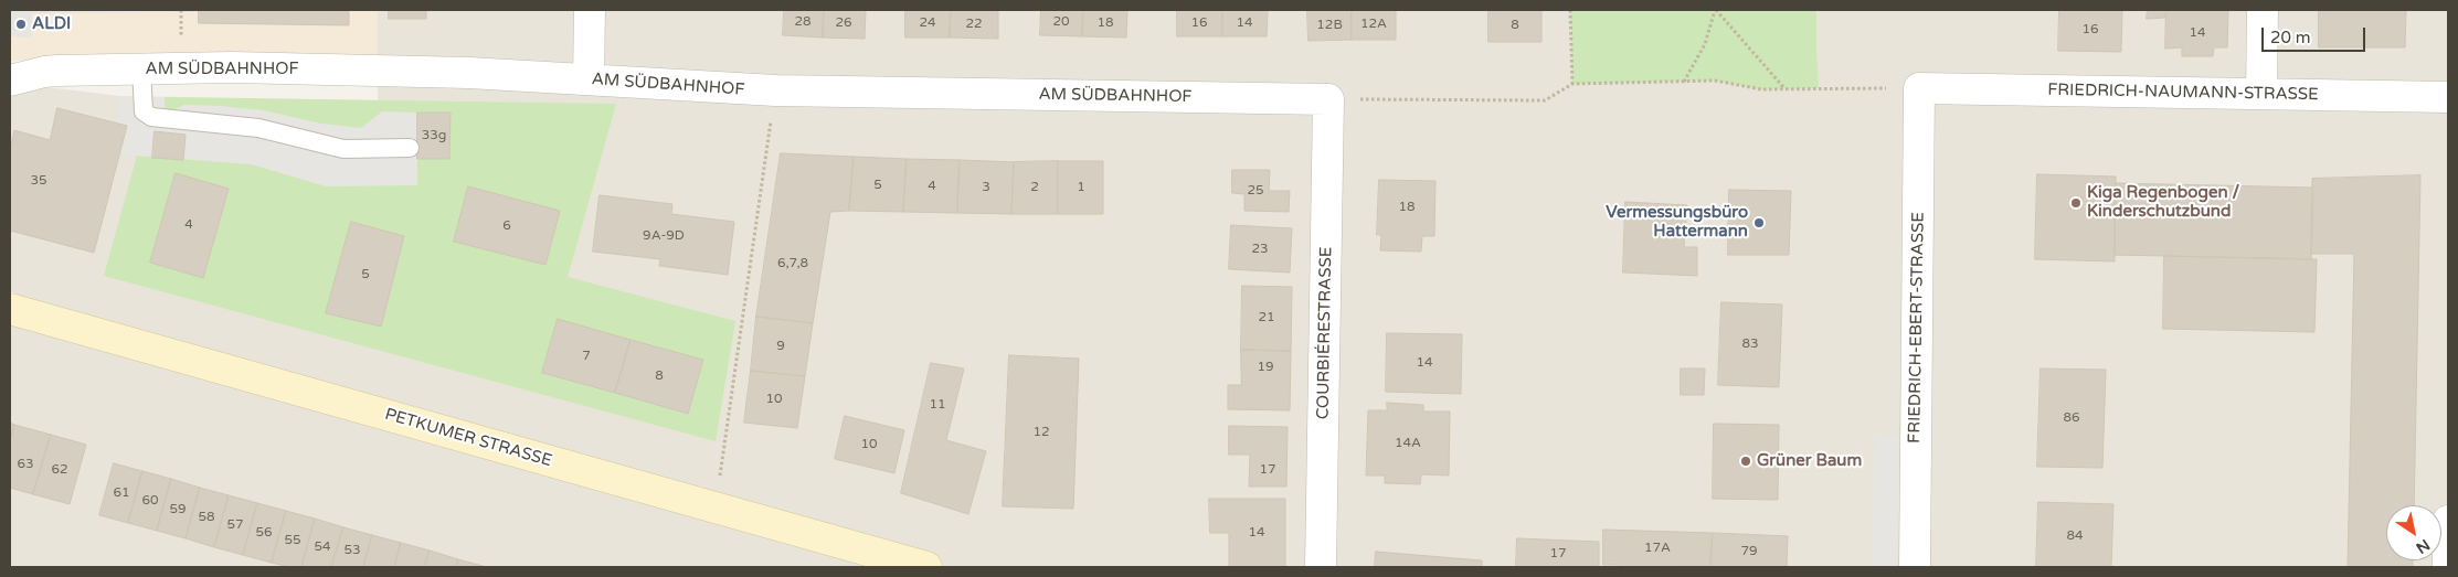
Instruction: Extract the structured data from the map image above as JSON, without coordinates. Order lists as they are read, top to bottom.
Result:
{
  "streets": {
    "street": [
      "AM SÜDBAHNHOF",
      "FRIEDRICH-NAUMANN-STRASSE",
      "FRIEDRICH-EBERT-STRASSE",
      "COURBIÉRESTRASSE",
      "PETKUMER STRASSE"
    ]
  },
  "crossings": [
    ["AM SÜDBAHNHOF", "COURBIÉRESTRASSE"],
    ["FRIEDRICH-NAUMANN-STRASSE", "FRIEDRICH-EBERT-STRASSE"]
  ],
  "places": [
    "ALDI",
    "Kiga Regenbogen / Kinderschutzbund",
    "Vermessungsbüro Hattermann",
    "Grüner Baum"
  ],
  "house_numbers": [
    "28",
    "20",
    "26",
    "24",
    "18",
    "16",
    "14",
    "22",
    "12A",
    "12B",
    "8",
    "16",
    "14",
    "33g",
    "35",
    "5",
    "4",
    "3",
    "2",
    "1",
    "25",
    "18",
    "4",
    "6",
    "9A-9D",
    "23",
    "6,7,8",
    "5",
    "21",
    "83",
    "9",
    "7",
    "14",
    "19",
    "8",
    "10",
    "11",
    "86",
    "12",
    "14A",
    "10",
    "63",
    "62",
    "17",
    "61",
    "60",
    "59",
    "58",
    "57",
    "56",
    "14",
    "84",
    "55",
    "54",
    "17A",
    "53",
    "79",
    "17"
  ],
  "scale_bar": "20 m",
  "north": "bottom right"
}
